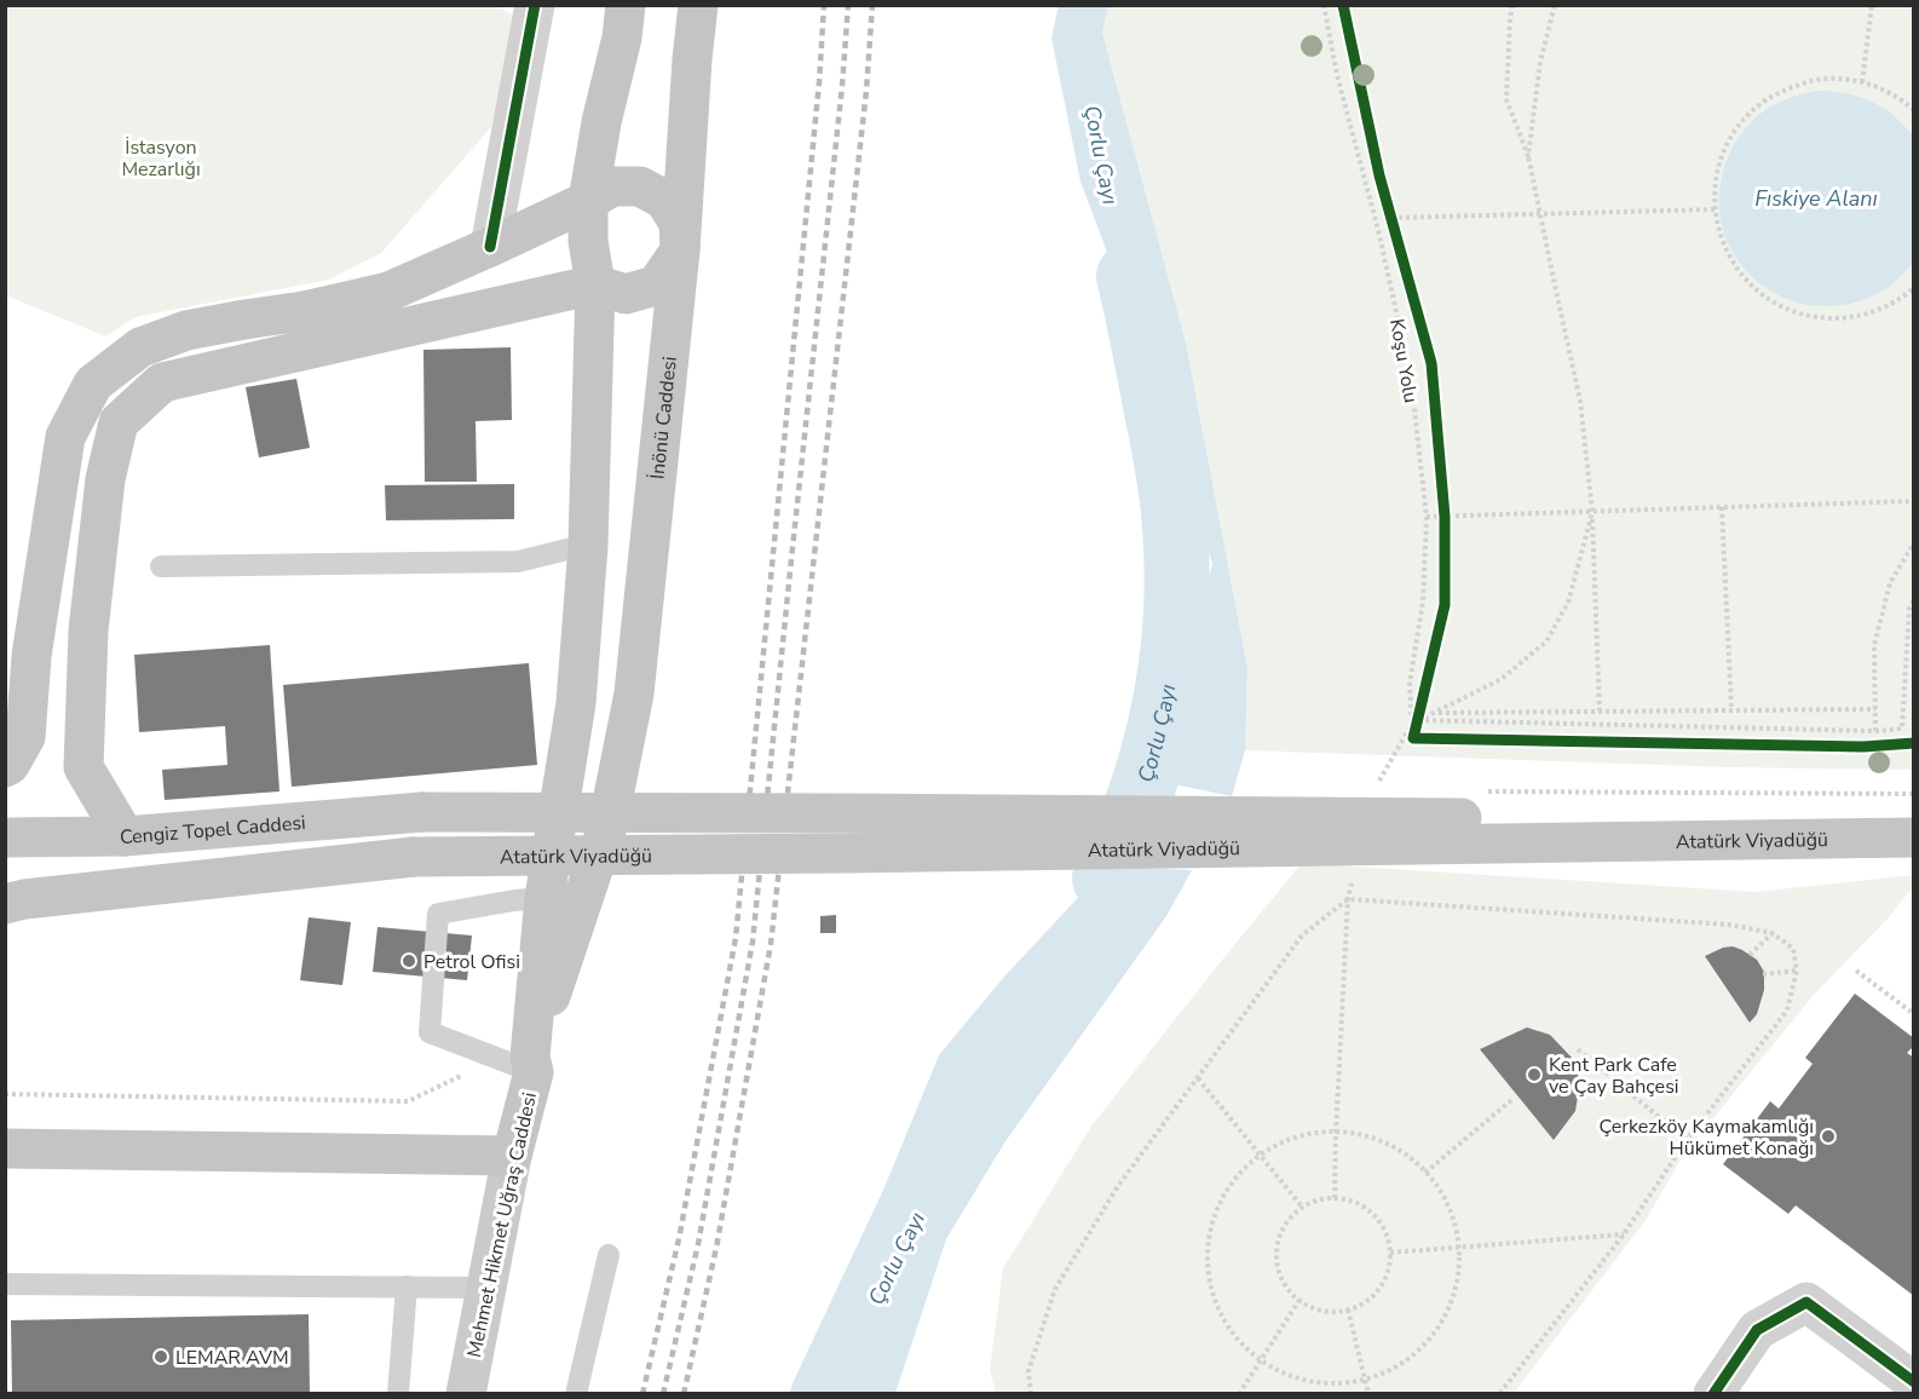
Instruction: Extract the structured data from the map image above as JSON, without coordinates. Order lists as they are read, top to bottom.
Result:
{
  "streets": {
    "main road": [
      "İnönü Caddesi",
      "Cengiz Topel Caddesi",
      "Atatürk Viyadüğü",
      "Mehmet Hikmet Uğraş Caddesi"
    ],
    "cycle path": ["Koşu Yolu"]
  },
  "crossings": [
    ["İnönü Caddesi", "Mehmet Hikmet Uğraş Caddesi"],
    ["Cengiz Topel Caddesi", "Atatürk Viyadüğü"]
  ],
  "water": ["Çorlu Çayı", "Fıskiye Alanı"],
  "parks": ["İstasyon Mezarlığı"],
  "places": [
    "Petrol Ofisi",
    "Kent Park Cafe ve Çay Bahçesi",
    "Çerkezköy Kaymakamlığı Hükümet Konağı",
    "LEMAR AVM"
  ]
}
